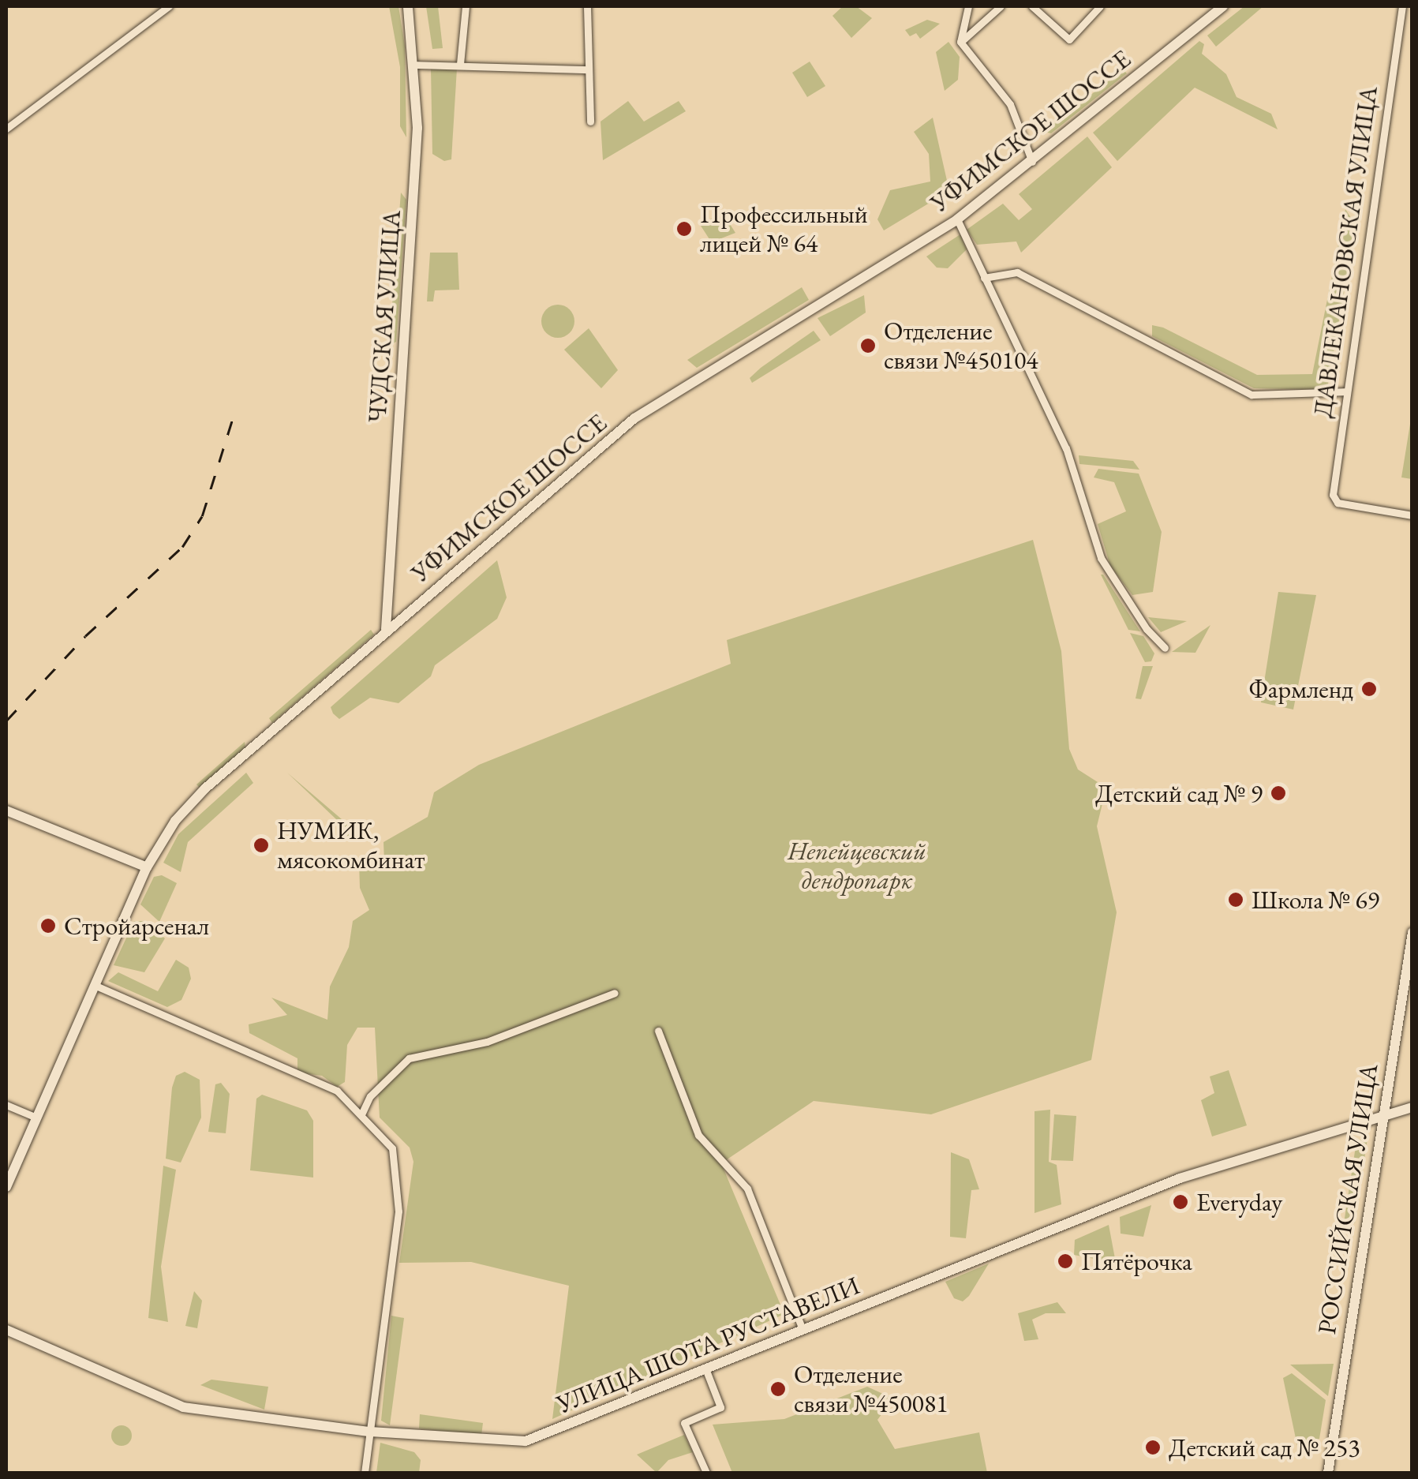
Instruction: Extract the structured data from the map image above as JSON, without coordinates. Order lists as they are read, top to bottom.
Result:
{
  "streets": {
    "main road": [
      "УФИМСКОЕ ШОССЕ",
      "ЧУДСКАЯ УЛИЦА",
      "РОССИЙСКАЯ УЛИЦА",
      "УЛИЦА ШОТА РУСТАВЕЛИ"
    ],
    "street": ["ДАВЛЕКАНОВСКАЯ УЛИЦА"]
  },
  "crossings": [
    ["УФИМСКОЕ ШОССЕ", "ЧУДСКАЯ УЛИЦА"],
    ["РОССИЙСКАЯ УЛИЦА", "УЛИЦА ШОТА РУСТАВЕЛИ"]
  ],
  "parks": ["Непейцевский дендропарк"],
  "places": [
    "Профессильный лицей № 64",
    "Отделение связи №450104",
    "Фармленд",
    "Детский сад № 9",
    "НУМИК, мясокомбинат",
    "Школа № 69",
    "Стройарсенал",
    "Everyday",
    "Пятёрочка",
    "Отделение связи №450081",
    "Детский сад № 253"
  ]
}
